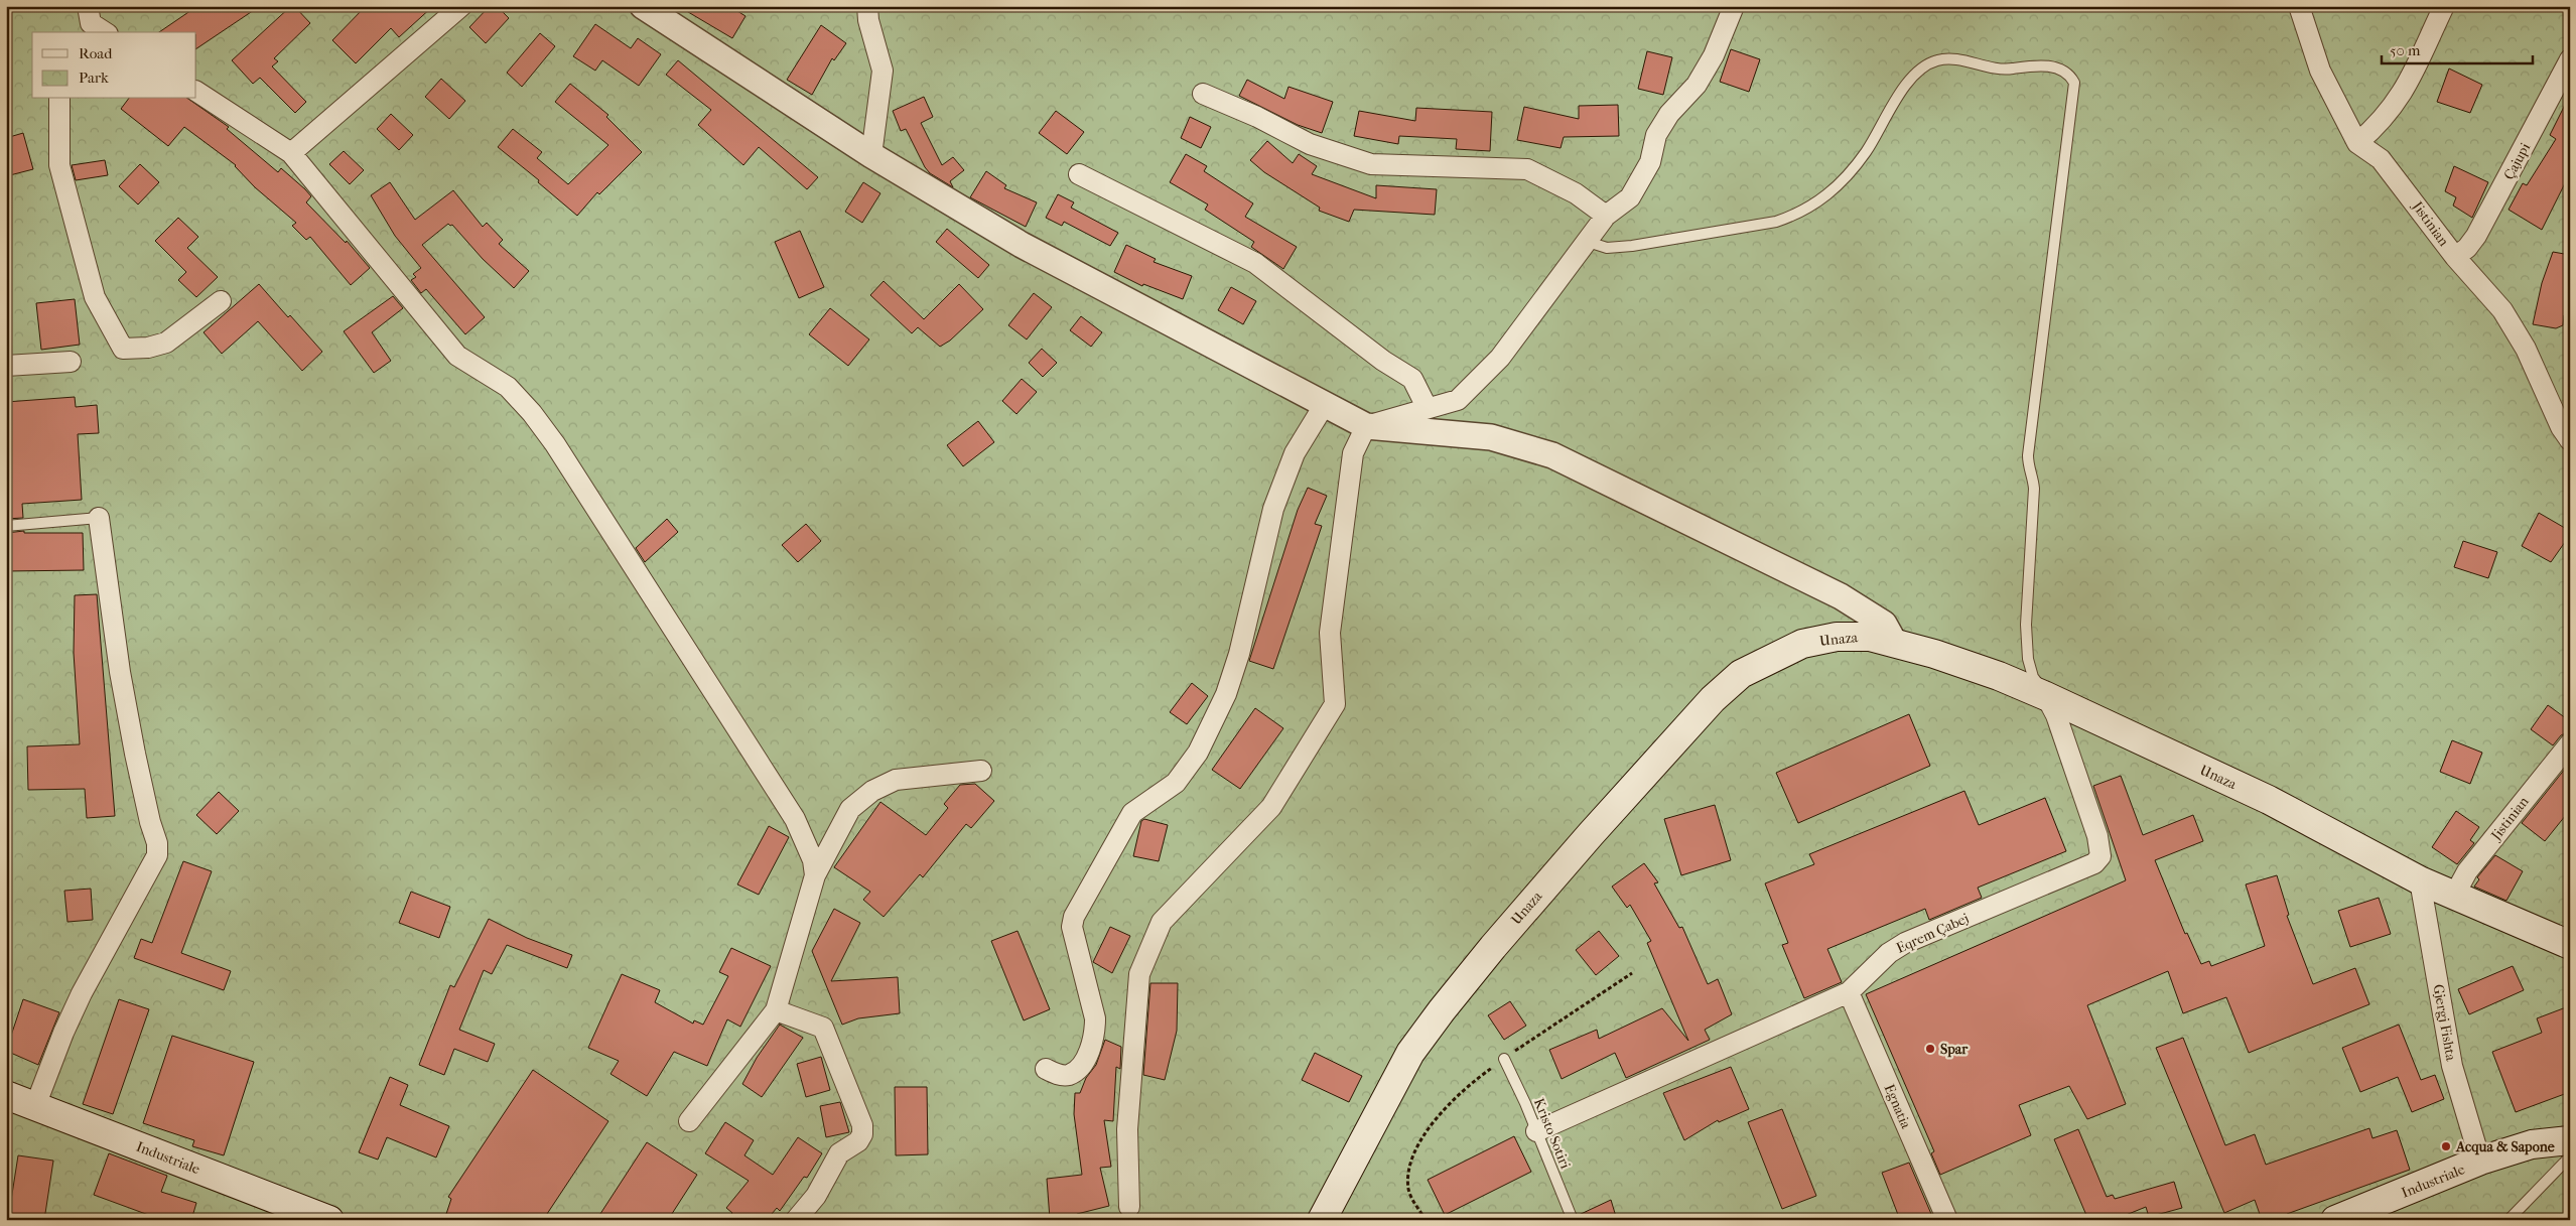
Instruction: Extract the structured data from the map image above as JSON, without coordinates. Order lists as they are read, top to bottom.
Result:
{
  "streets": {
    "main road": ["Unaza", "Industriale"],
    "street": [
      "Çajupi",
      "Jistinian",
      "Eqrem Çabej",
      "Gjergj Fishta",
      "Egnatia"
    ],
    "lane": ["Kristo Sotiri"]
  },
  "crossings": [
    ["Çajupi", "Jistinian"],
    ["Jistinian", "Unaza"],
    ["Unaza", "Eqrem Çabej"],
    ["Unaza", "Gjergj Fishta"],
    ["Eqrem Çabej", "Egnatia"],
    ["Eqrem Çabej", "Kristo Sotiri"],
    ["Gjergj Fishta", "Industriale"]
  ],
  "places": ["Spar", "Acqua & Sapone"],
  "legend": ["Road", "Park"],
  "scale_bar": "50 m"
}
